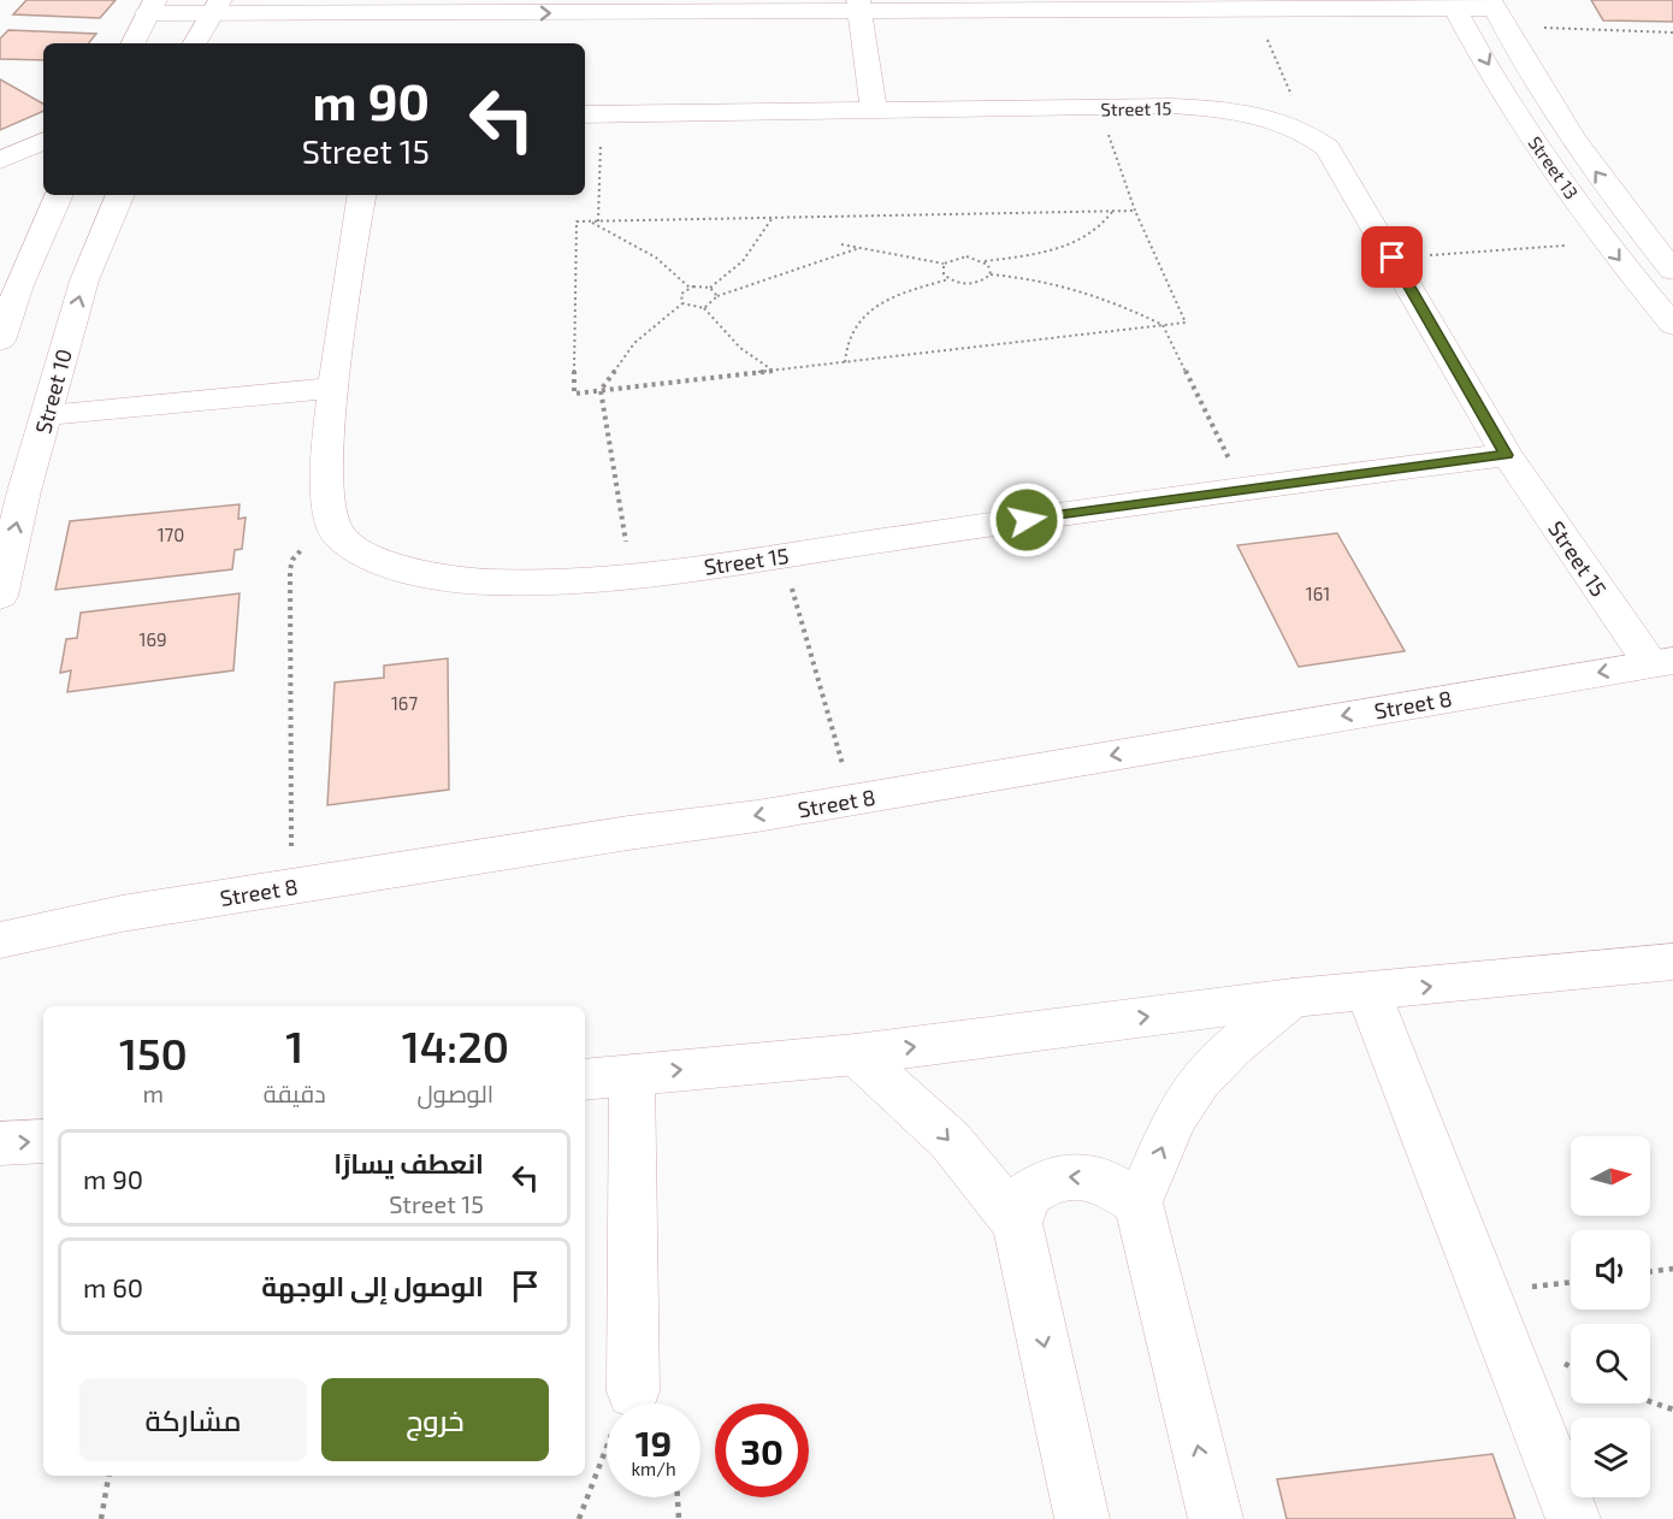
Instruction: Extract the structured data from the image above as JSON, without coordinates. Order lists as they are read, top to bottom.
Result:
{
  "streets": {
    "street": [
      "Street 15",
      "Street 13",
      "Street 10",
      "Street 8"
    ]
  },
  "crossings": [
    ["Street 15", "Street 8"]
  ],
  "house_numbers": [
    "170",
    "161",
    "169",
    "167"
  ],
  "north": "right",
  "page": {
    "turn": ["90 m", "Street 15"],
    "eta": [
      "14:20",
      "الوصول",
      "1",
      "دقيقة",
      "150",
      "m"
    ],
    "list": [
      {
        "name": "انعطف يسارًا",
        "note": "Street 15",
        "value": "90 m"
      },
      {
        "name": "الوصول إلى الوجهة",
        "value": "60 m"
      }
    ],
    "buttons": ["خروج", "مشاركة"],
    "speed": "19 km/h",
    "limit": "30"
  }
}
